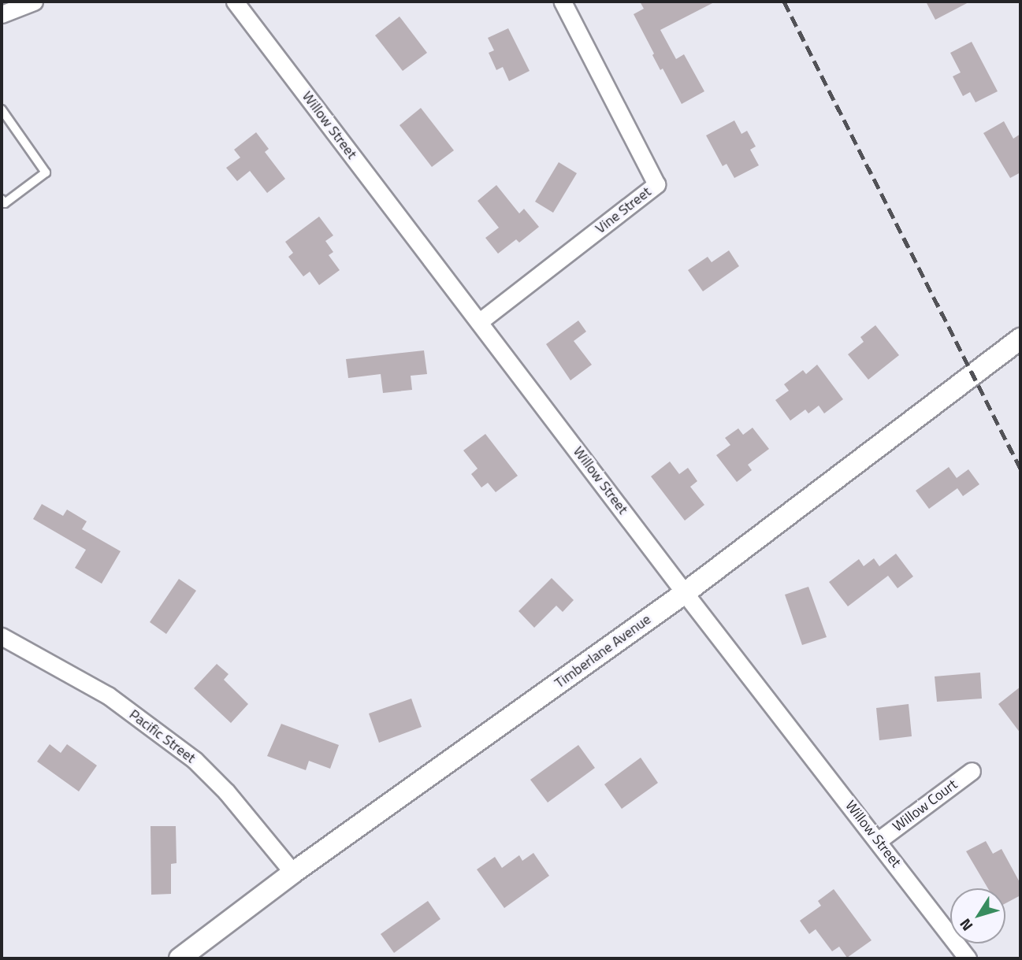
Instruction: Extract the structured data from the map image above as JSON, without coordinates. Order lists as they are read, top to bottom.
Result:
{
  "streets": {
    "street": [
      "Willow Street",
      "Vine Street",
      "Timberlane Avenue",
      "Pacific Street",
      "Willow Court"
    ]
  },
  "crossings": [
    ["Willow Street", "Vine Street"],
    ["Willow Street", "Timberlane Avenue"],
    ["Willow Street", "Willow Court"],
    ["Timberlane Avenue", "Pacific Street"]
  ],
  "north": "bottom left"
}
